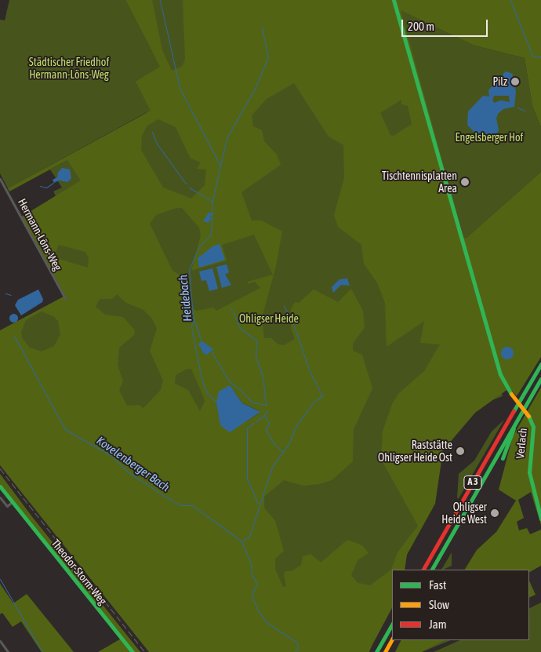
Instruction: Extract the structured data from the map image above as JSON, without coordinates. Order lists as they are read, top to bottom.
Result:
{
  "streets": {
    "main road": ["Verlach", "A 3", "Theodor-Storm-Weg"],
    "street": ["Hermann-Löns-Weg"]
  },
  "water": ["Heidebach", "Kovelenberger Bach"],
  "parks": ["Städtischer Friedhof Hermann-Löns-Weg", "Engelsberger Hof", "Ohligser Heide"],
  "places": [
    "Pilz",
    "Tischtennisplatten Area",
    "Raststätte Ohligser Heide Ost",
    "Ohligser Heide West"
  ],
  "legend": ["Fast", "Slow", "Jam"],
  "scale_bar": "200 m"
}
